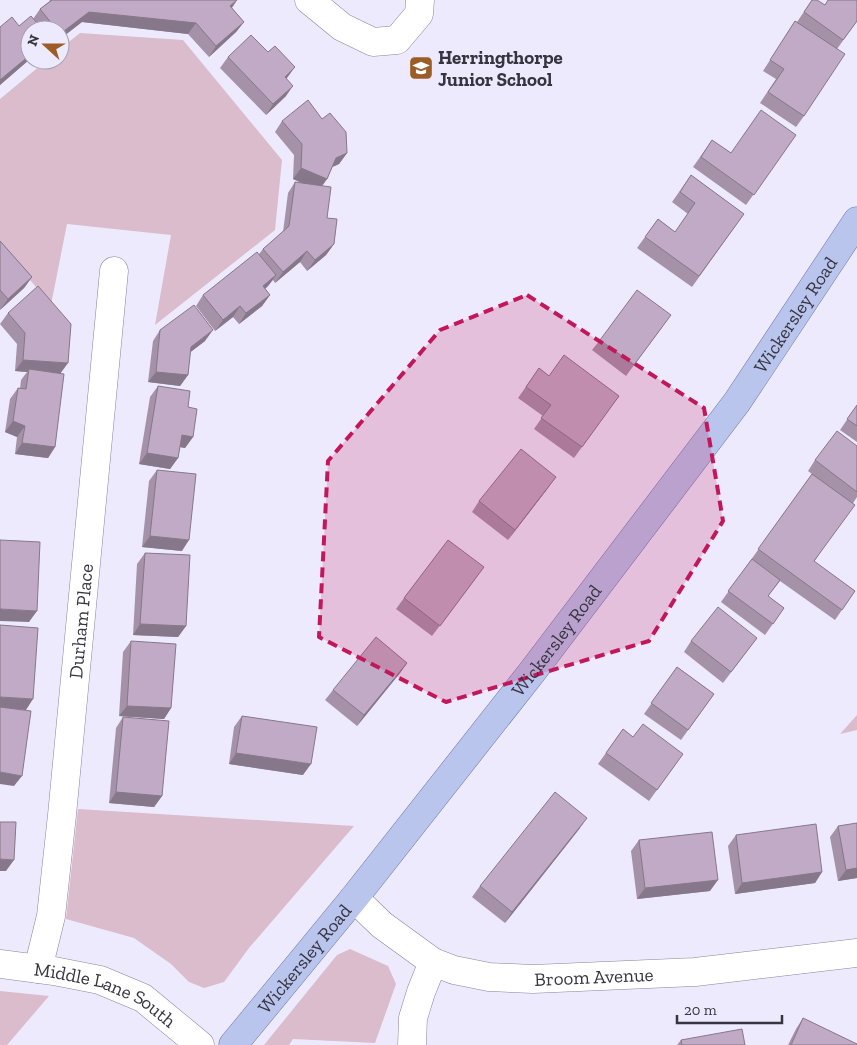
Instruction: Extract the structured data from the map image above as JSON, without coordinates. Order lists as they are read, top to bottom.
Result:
{
  "streets": {
    "main road": ["Wickersley Road"],
    "street": ["Durham Place", "Broom Avenue", "Middle Lane South"]
  },
  "crossings": [
    ["Wickersley Road", "Broom Avenue"],
    ["Durham Place", "Middle Lane South"]
  ],
  "places": {
    "school or university": ["Herringthorpe Junior School"]
  },
  "scale_bar": "20 m",
  "north": "left"
}
